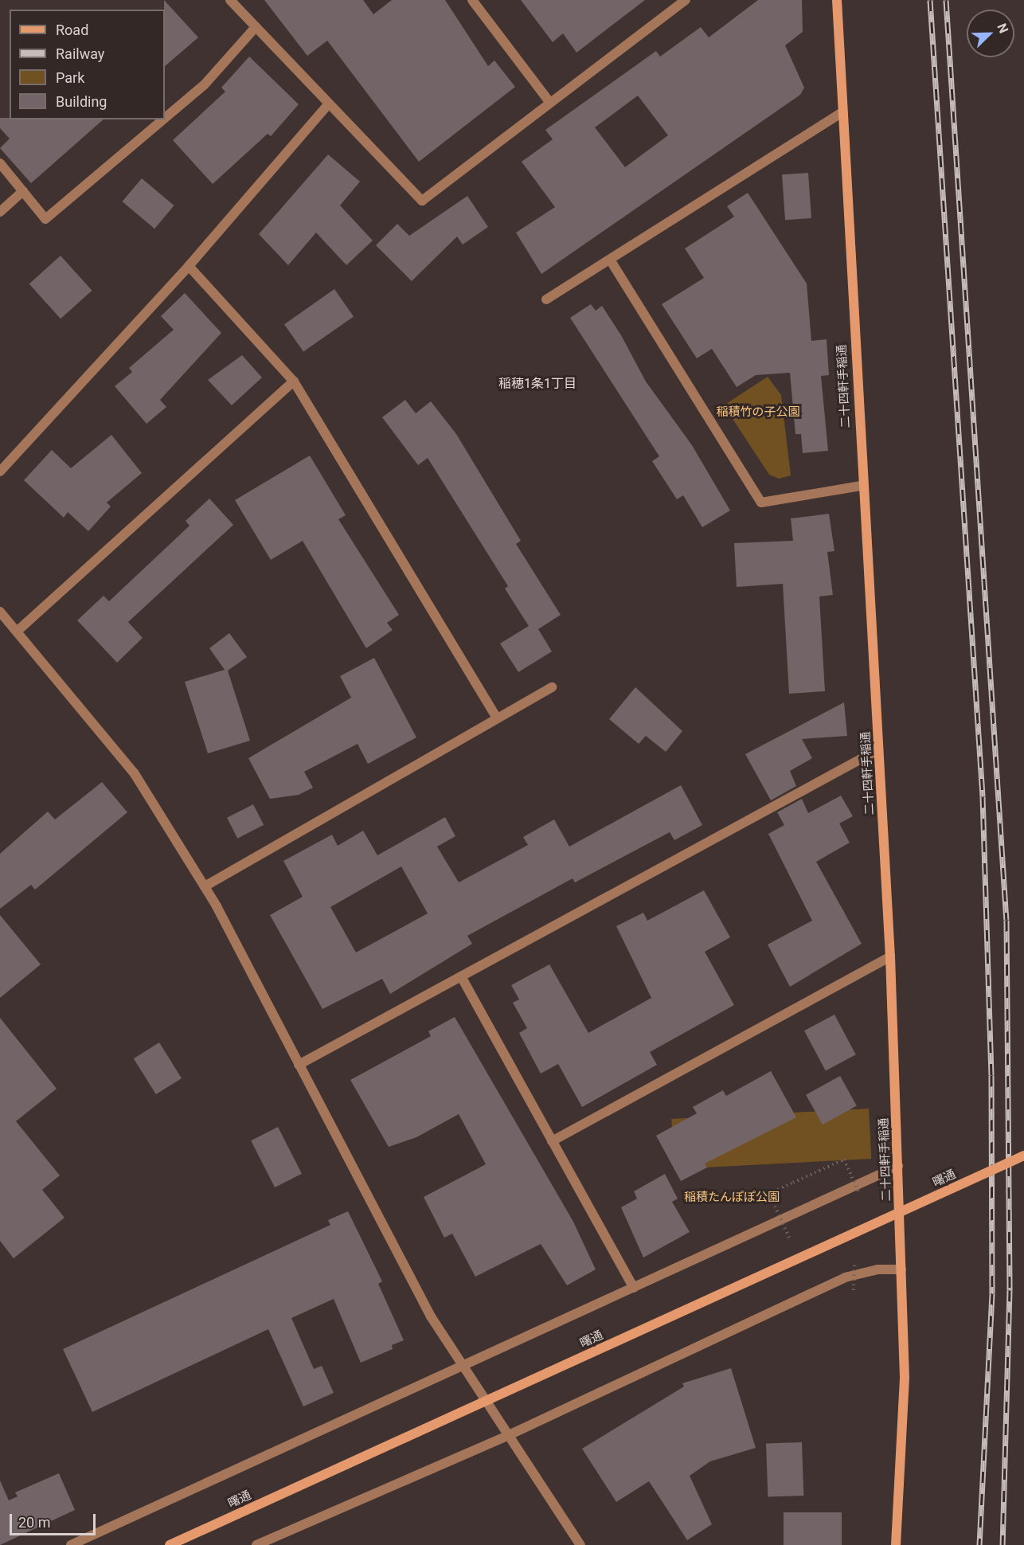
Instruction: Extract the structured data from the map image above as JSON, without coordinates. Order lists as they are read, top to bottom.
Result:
{
  "streets": {
    "street": ["二十四軒手稲通", "曙通"]
  },
  "districts": ["稲穂1条1丁目"],
  "parks": ["稲積竹の子公園", "稲積たんぽぽ公園"],
  "legend": [
    "Road",
    "Railway",
    "Park",
    "Building"
  ],
  "scale_bar": "20 m",
  "north": "top right"
}
